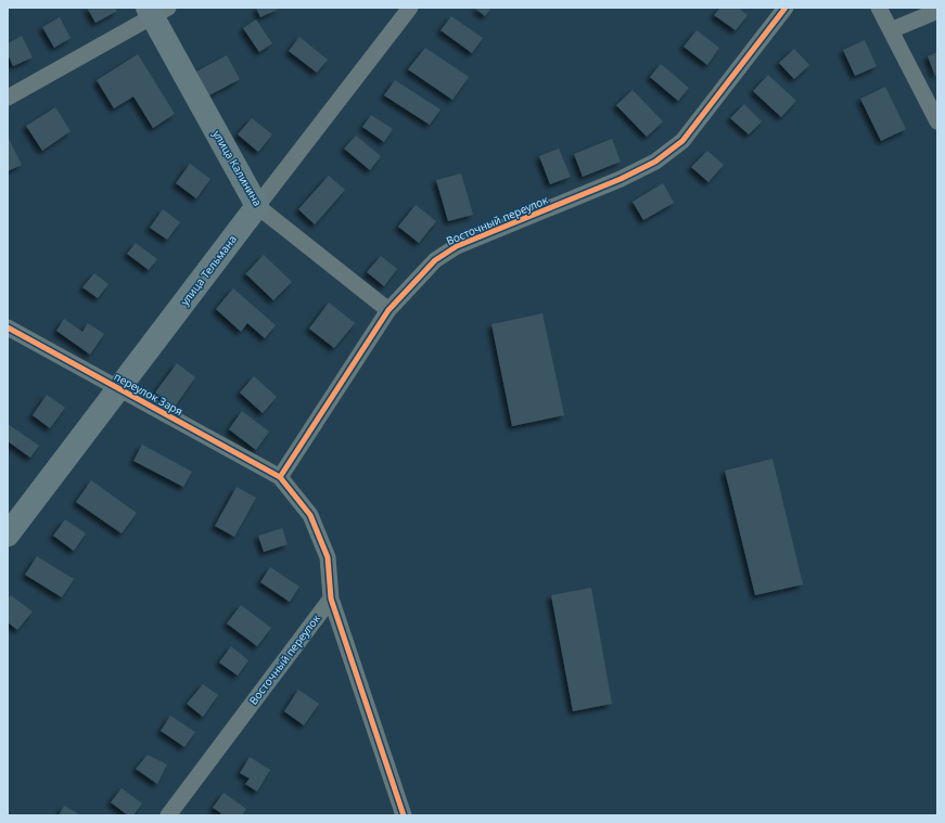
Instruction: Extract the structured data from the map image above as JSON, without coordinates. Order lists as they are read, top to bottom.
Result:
{
  "streets": {
    "street": [
      "улица Калинина",
      "Восточный переулок",
      "улица Тельмана",
      "переулок Заря"
    ]
  },
  "crossings": [
    ["улица Калинина", "Восточный переулок"],
    ["улица Калинина", "улица Тельмана"],
    ["Восточный переулок", "переулок Заря"],
    ["улица Тельмана", "переулок Заря"]
  ]
}
